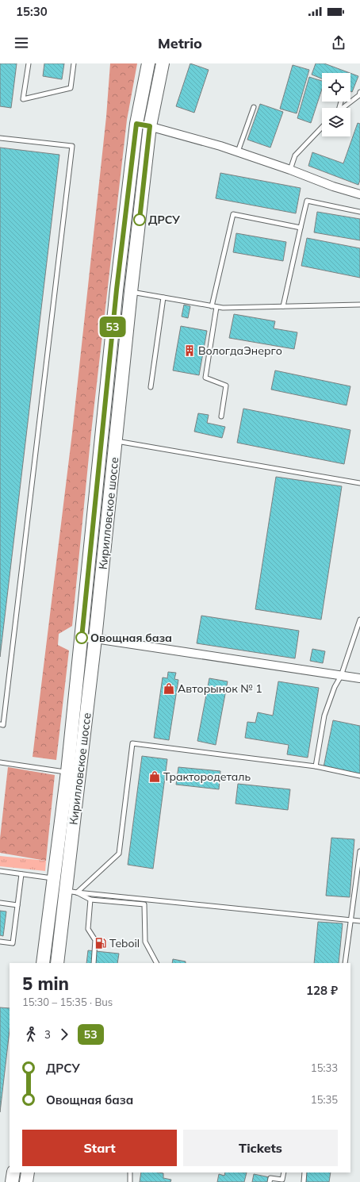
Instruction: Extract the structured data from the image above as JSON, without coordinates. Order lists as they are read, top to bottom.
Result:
{
  "streets": {
    "main road": ["Кирилловское шоссе"]
  },
  "places": {
    "other": ["ДРСУ", "Овощная база"],
    "building": ["ВологдаЭнерго"],
    "shop": ["Авторынок № 1", "Трактородеталь"],
    "fuel station": ["Teboil"]
  },
  "lines": ["bus line 53"],
  "page": {
    "status": "15:30",
    "header": "Metrio",
    "on_map": "53",
    "heading": ["5 min", "15:30 – 15:35 · Bus", "128 ₽"],
    "legs": ["3", "53"],
    "list": [
      {
        "name": "ДРСУ",
        "value": "15:33"
      },
      {
        "name": "Овощная база",
        "value": "15:35"
      }
    ],
    "buttons": ["Start", "Tickets"]
  }
}
